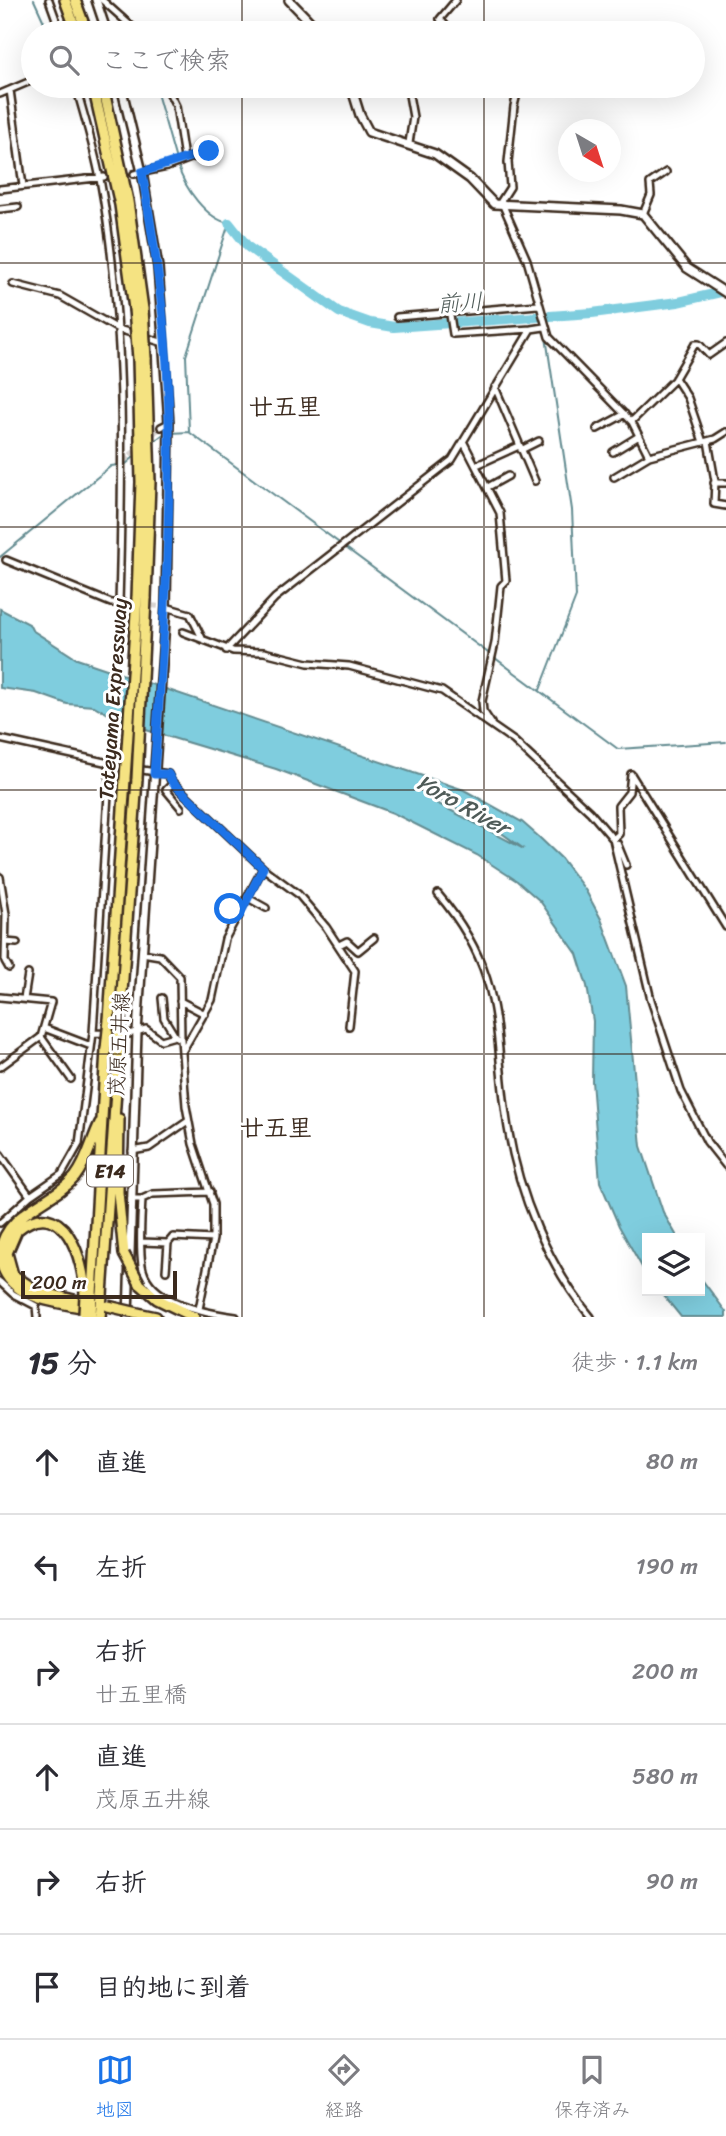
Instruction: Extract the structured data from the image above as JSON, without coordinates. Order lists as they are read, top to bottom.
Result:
{
  "streets": {
    "highway": ["Tateyama Expressway", "E14"],
    "main road": ["茂原五井線"]
  },
  "districts": ["廿五里", "廿五里"],
  "water": ["前川", "Yoro River"],
  "scale_bar": "200 m",
  "north": "bottom right",
  "page": {
    "search": "ここで検索",
    "scale": "200 m",
    "heading": ["15 分", "徒歩 · 1.1 km"],
    "list": [
      ["直進", "80 m"],
      ["左折", "190 m"],
      ["右折", "廿五里橋", "200 m"],
      ["直進", "茂原五井線", "580 m"],
      ["右折", "90 m"],
      "目的地に到着"
    ],
    "nav": ["地図", "経路", "保存済み"]
  }
}
